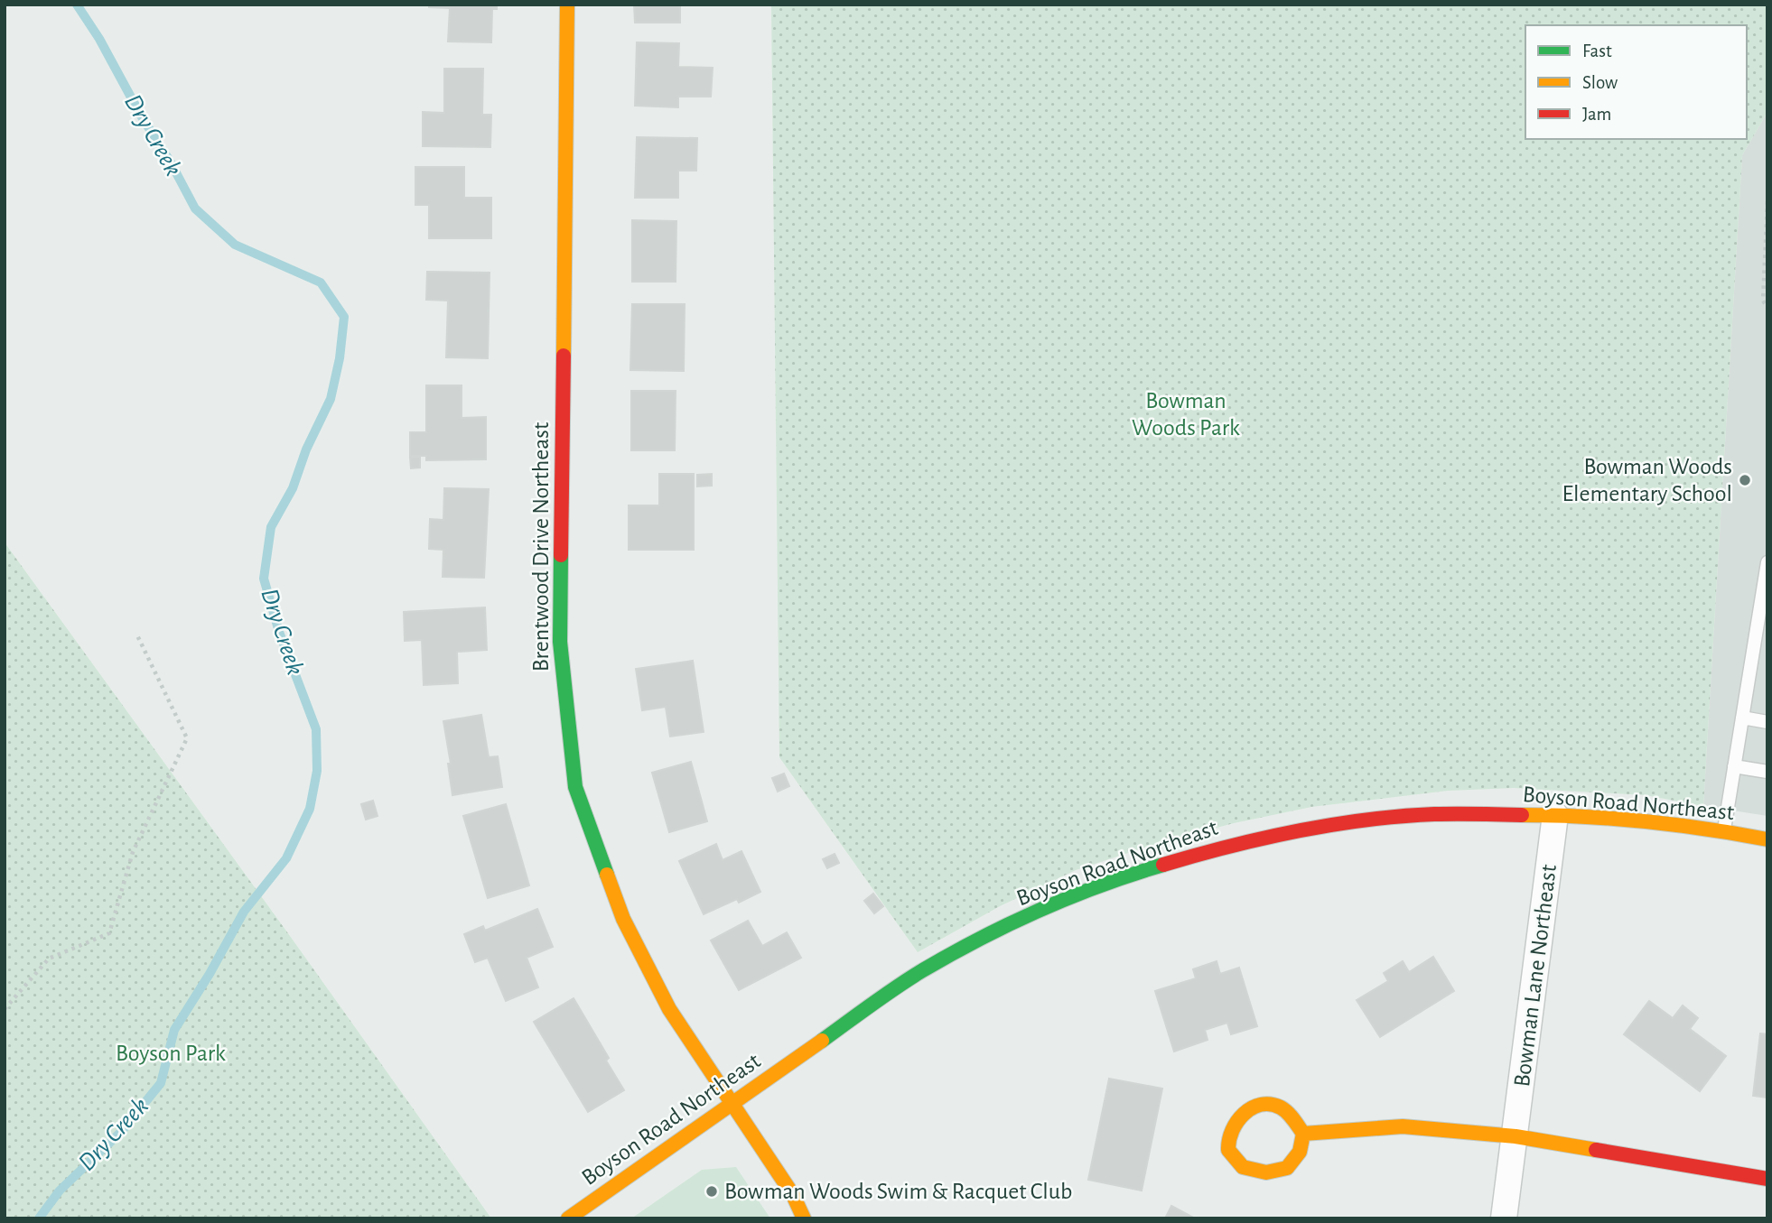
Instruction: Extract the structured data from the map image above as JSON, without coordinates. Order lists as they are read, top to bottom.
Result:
{
  "streets": {
    "street": ["Brentwood Drive Northeast", "Boyson Road Northeast", "Bowman Lane Northeast"]
  },
  "crossings": [
    ["Brentwood Drive Northeast", "Boyson Road Northeast"],
    ["Boyson Road Northeast", "Bowman Lane Northeast"]
  ],
  "water": ["Dry Creek"],
  "parks": ["Bowman Woods Park", "Boyson Park"],
  "places": ["Bowman Woods Elementary School", "Bowman Woods Swim & Racquet Club"],
  "legend": ["Fast", "Slow", "Jam"]
}
